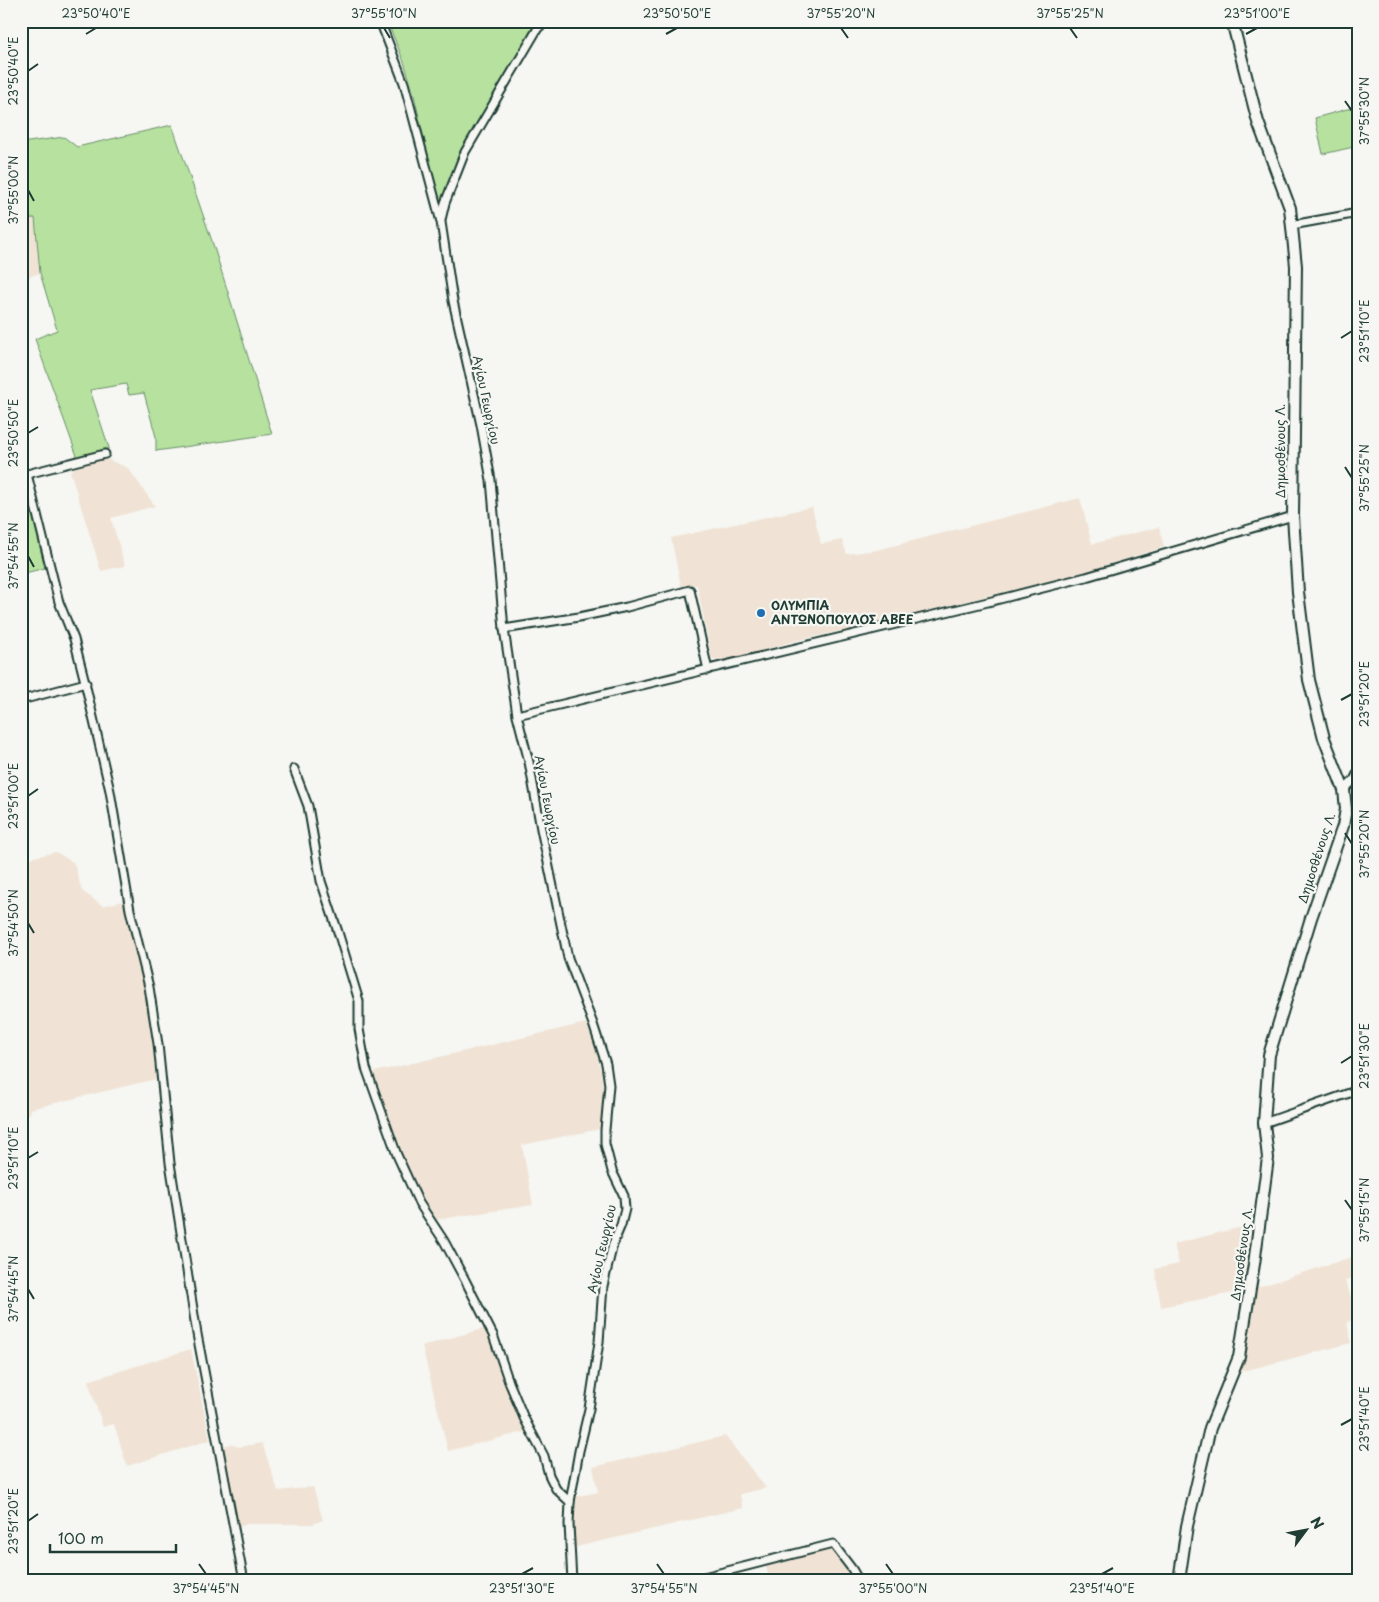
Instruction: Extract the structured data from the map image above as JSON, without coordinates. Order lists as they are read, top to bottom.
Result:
{
  "streets": {
    "street": ["Αγίου Γεωργίου", "Δημοσθένους Λ."]
  },
  "places": ["ΟΛΥΜΠΙΑ ΑΝΤΩΝΟΠΟΥΛΟΣ ΑΒΕΕ"],
  "scale_bar": "100 m",
  "north": "top right",
  "coordinates": [
    "23°50'40\"E",
    "37°55'10\"N",
    "23°50'50\"E",
    "37°55'20\"N",
    "37°55'25\"N",
    "23°51'00\"E",
    "37°55'30\"N",
    "37°55'00\"N",
    "23°51'10\"E",
    "37°54'55\"N",
    "23°51'20\"E",
    "37°54'50\"N",
    "23°51'30\"E",
    "37°55'15\"N",
    "37°54'45\"N",
    "23°51'40\"E"
  ]
}
